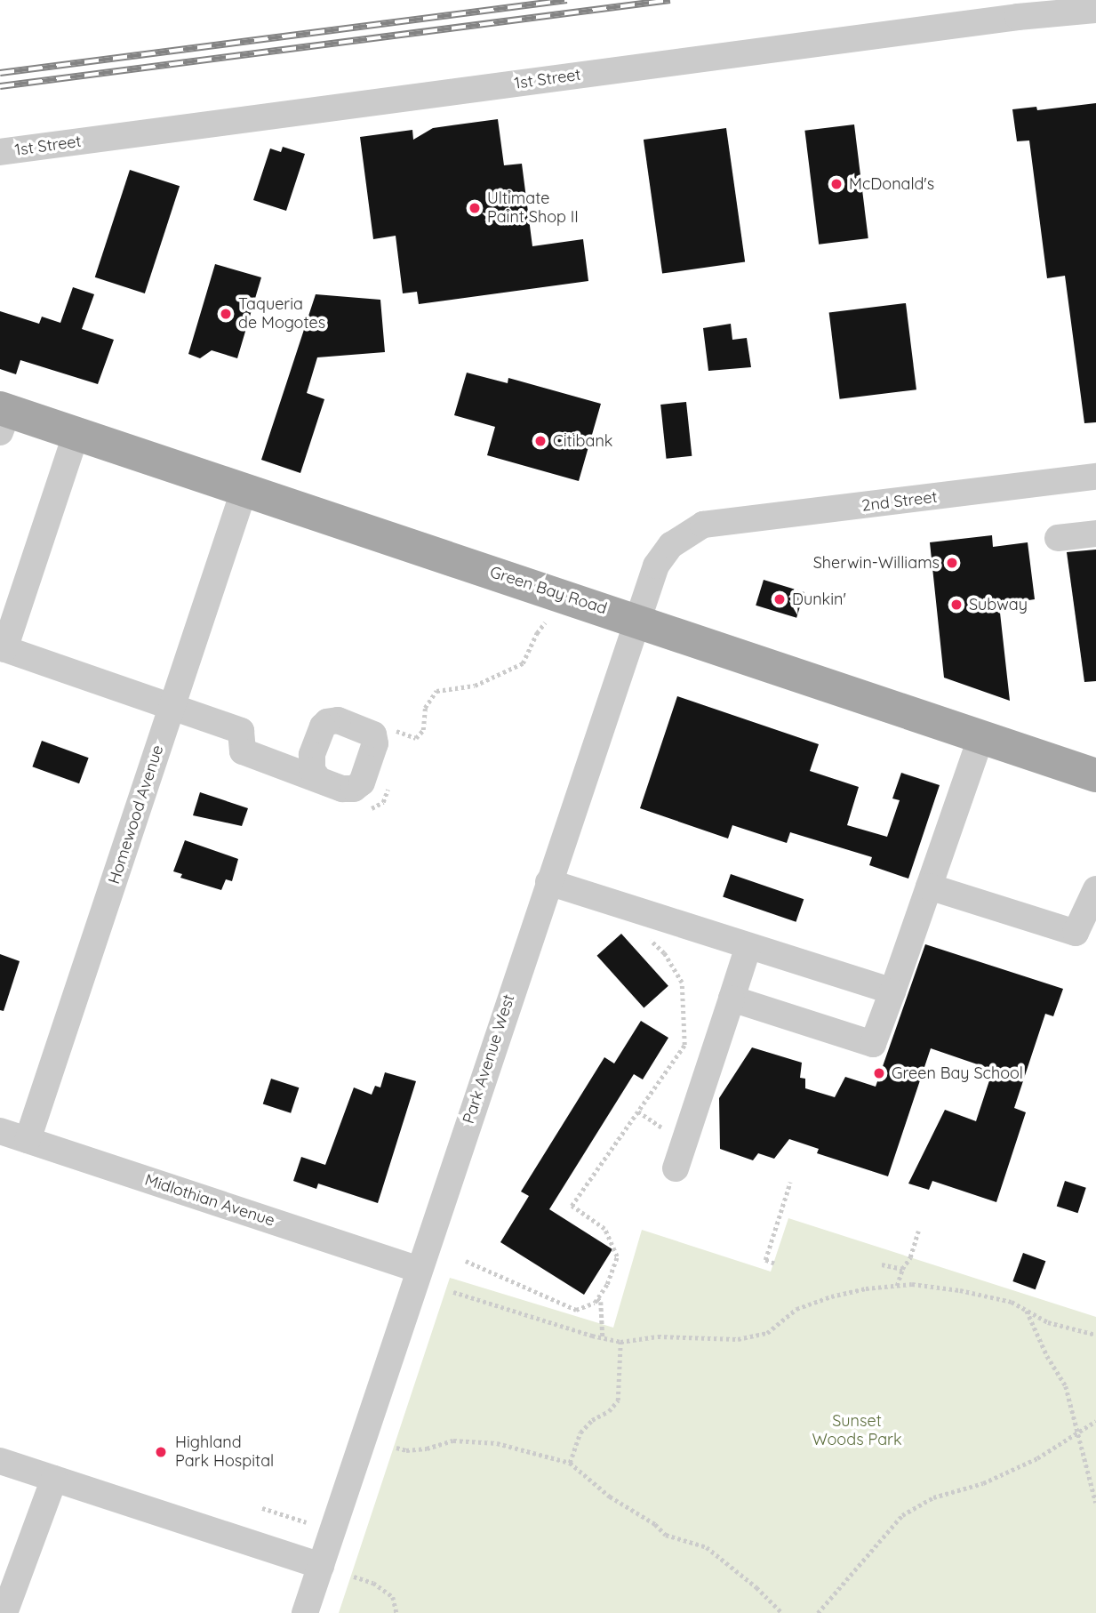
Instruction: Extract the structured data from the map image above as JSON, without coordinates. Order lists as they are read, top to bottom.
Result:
{
  "streets": {
    "main road": ["Green Bay Road"],
    "street": [
      "1st Street",
      "2nd Street",
      "Homewood Avenue",
      "Park Avenue West",
      "Midlothian Avenue"
    ]
  },
  "crossings": [
    ["2nd Street", "Park Avenue West"],
    ["Green Bay Road", "Homewood Avenue"],
    ["Green Bay Road", "Park Avenue West"],
    ["Homewood Avenue", "Midlothian Avenue"],
    ["Park Avenue West", "Midlothian Avenue"]
  ],
  "parks": ["Sunset Woods Park"],
  "places": [
    "McDonald's",
    "Ultimate Paint Shop II",
    "Taqueria de Mogotes",
    "Citibank",
    "Sherwin-Williams",
    "Dunkin'",
    "Subway",
    "Green Bay School",
    "Highland Park Hospital"
  ]
}
